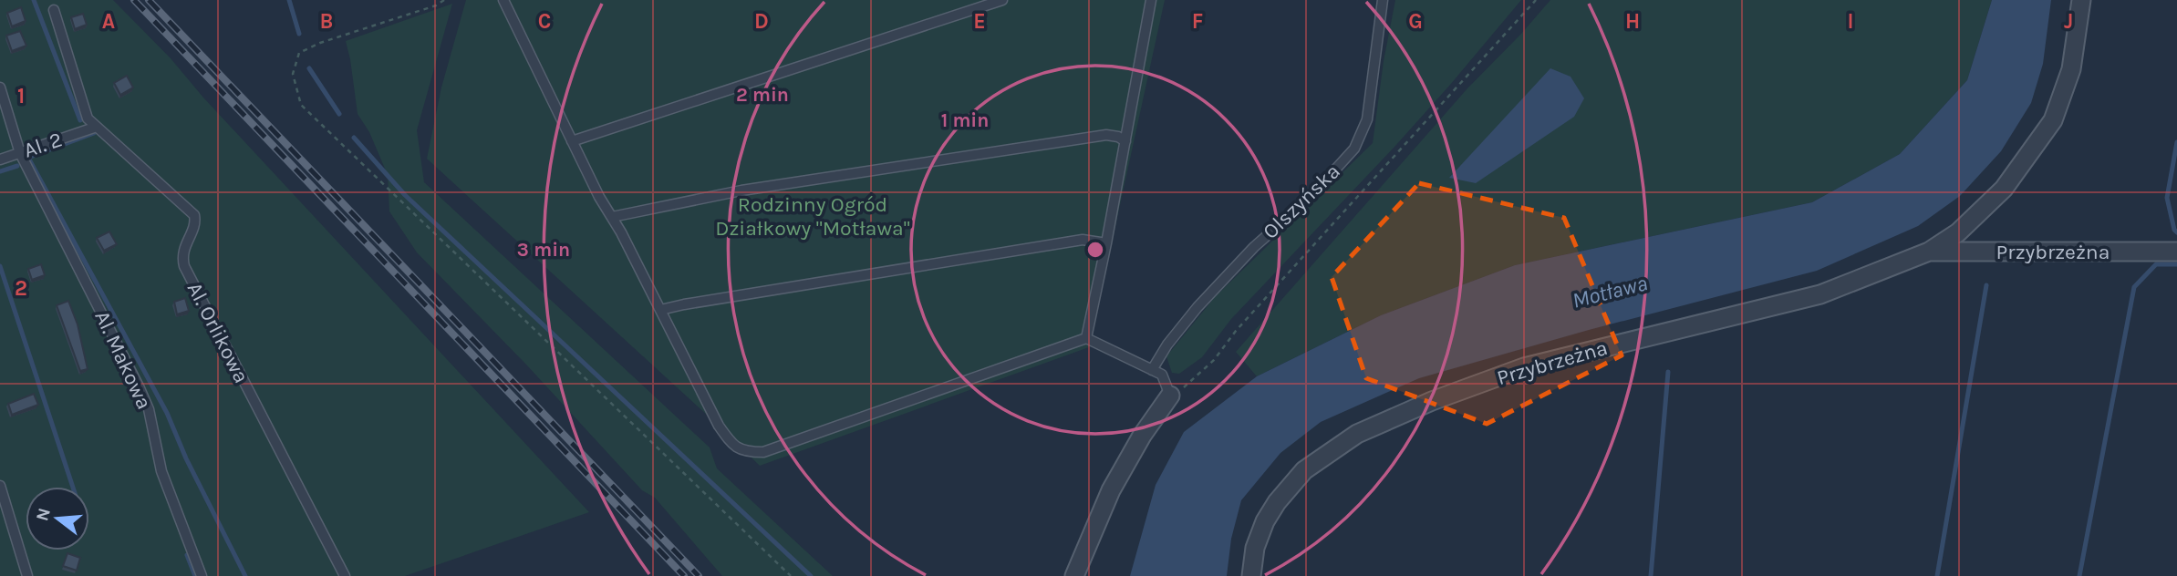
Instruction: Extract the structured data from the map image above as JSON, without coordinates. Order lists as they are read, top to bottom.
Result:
{
  "streets": {
    "street": ["Przybrzeżna"],
    "lane": [
      "Al. 2",
      "Olszyńska",
      "Al. Orlikowa",
      "Al. Makowa"
    ]
  },
  "crossings": [
    ["Al. 2", "Al. Orlikowa"],
    ["Al. 2", "Al. Makowa"]
  ],
  "water": ["Motława"],
  "parks": ["Rodzinny Ogród Działkowy \"Motława\""],
  "north": "left",
  "grid": {
    "columns": [
      "A",
      "B",
      "C",
      "D",
      "E",
      "F",
      "G",
      "H",
      "I",
      "J"
    ],
    "rows": ["1", "2"]
  },
  "rings": ["2 min", "1 min", "3 min"]
}
